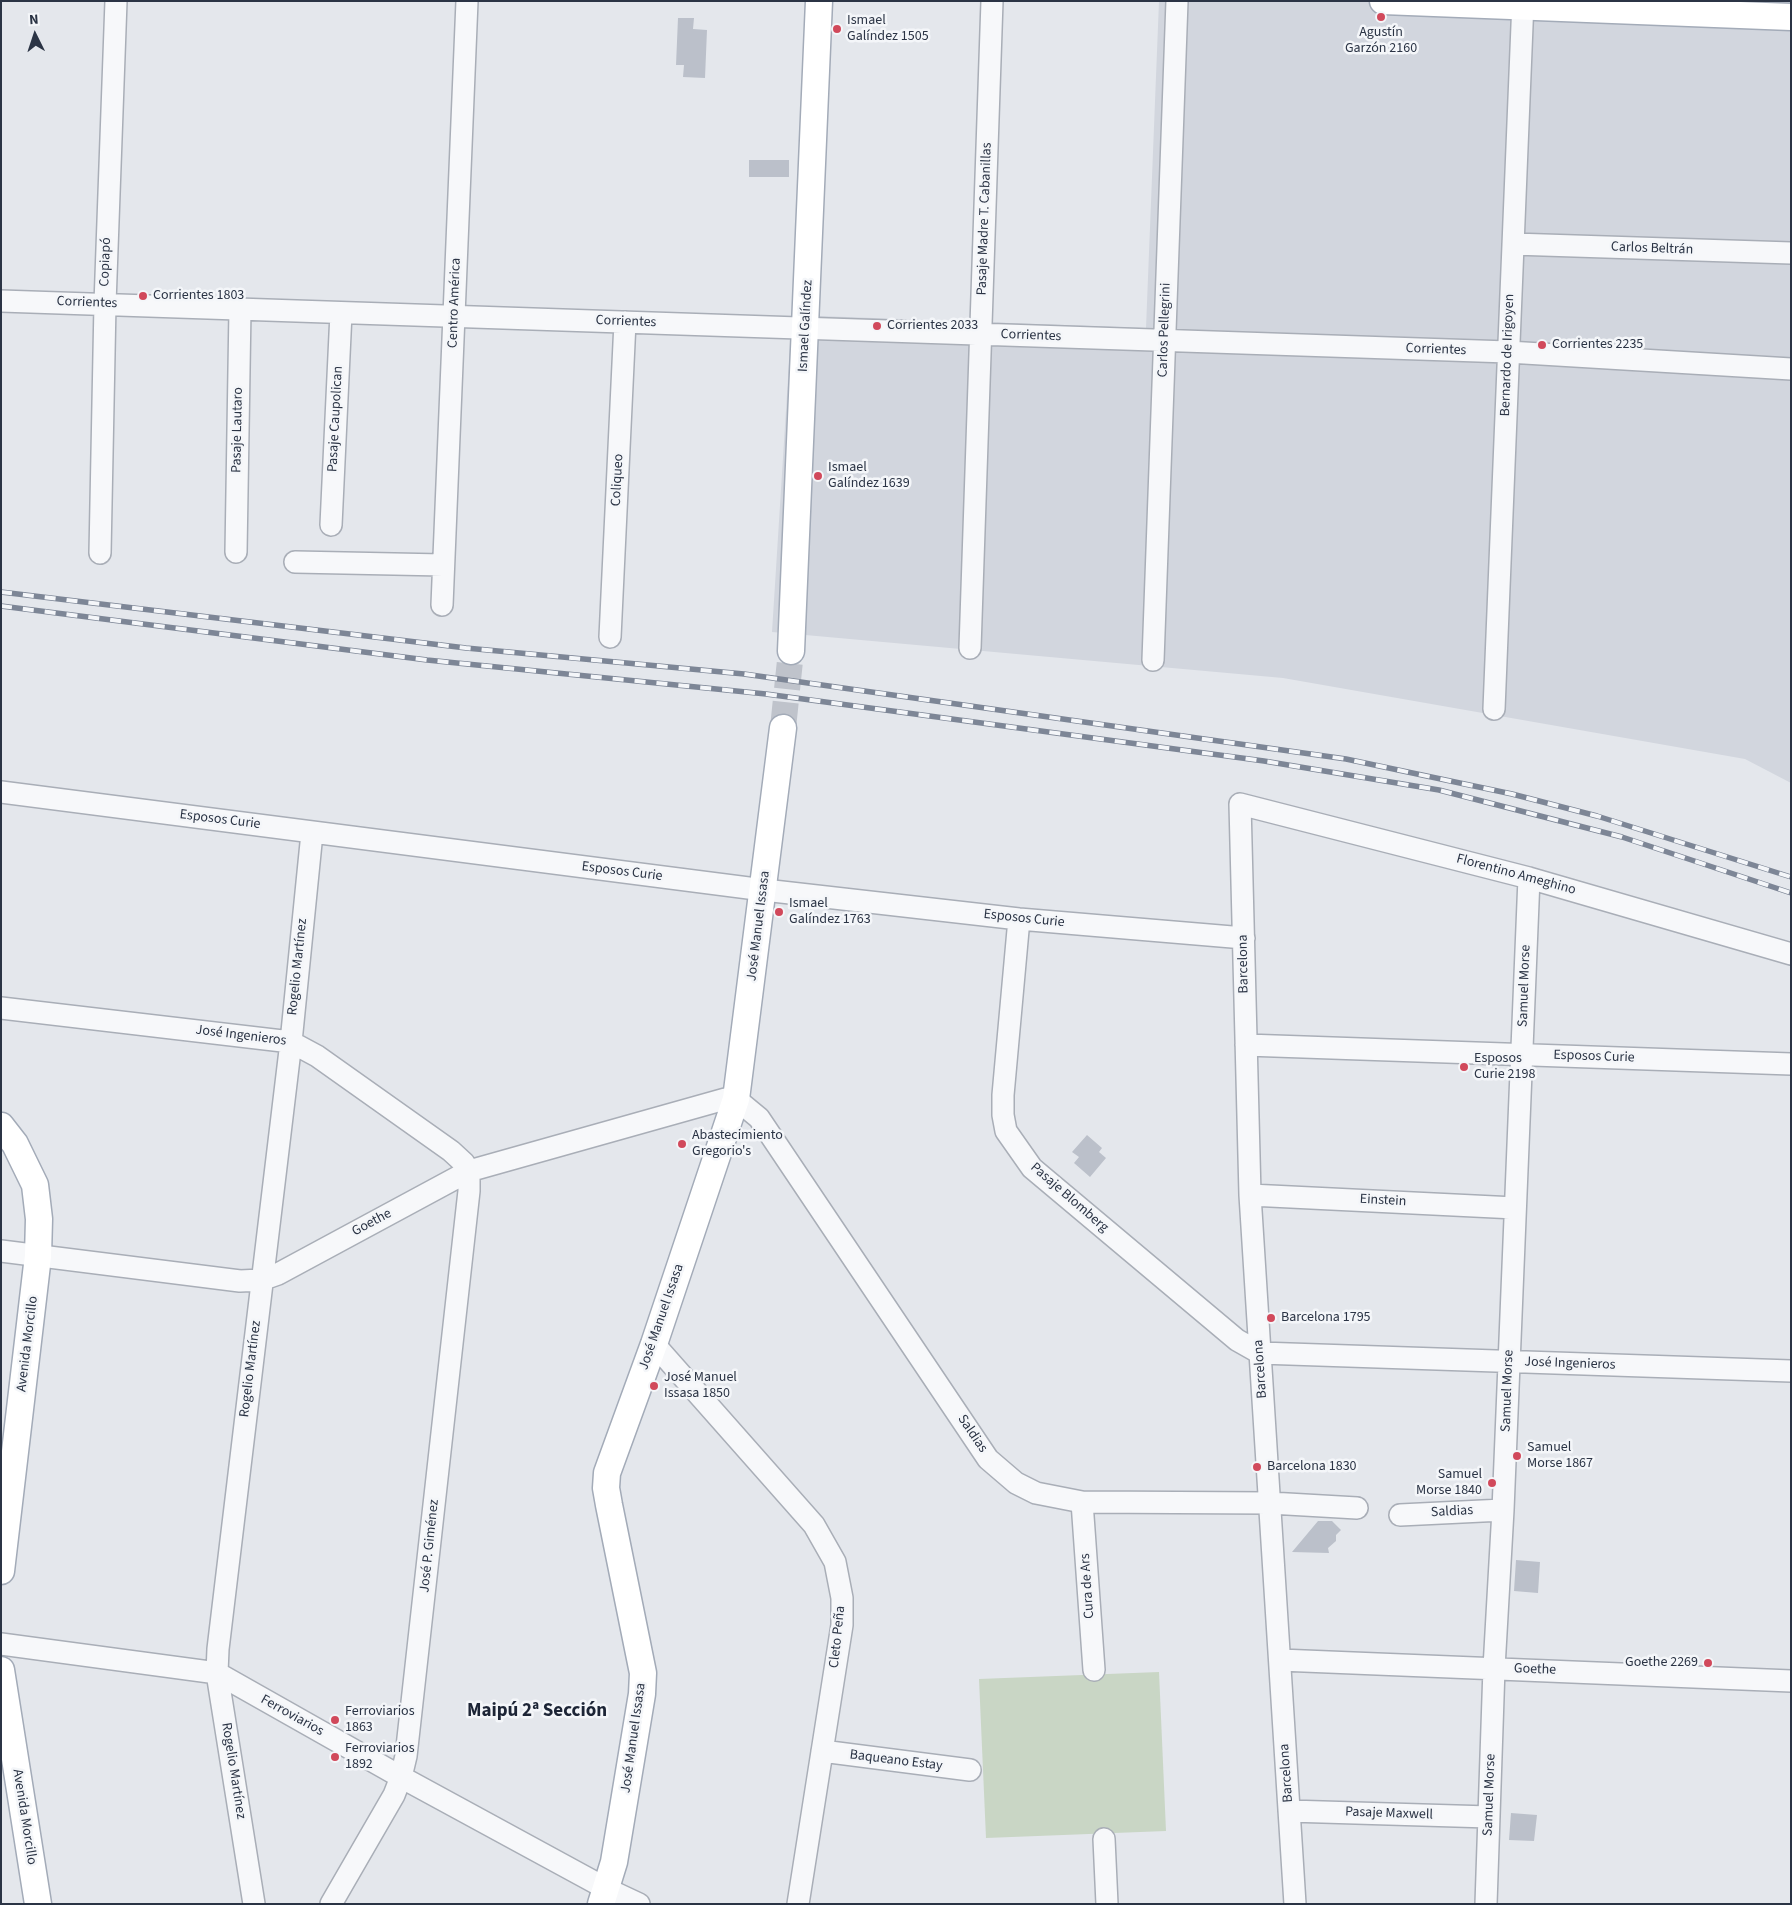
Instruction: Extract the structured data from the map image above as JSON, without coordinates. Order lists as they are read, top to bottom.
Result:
{
  "streets": {
    "main road": ["Ismael Galíndez", "José Manuel Issasa", "Avenida Morcillo"],
    "street": [
      "Pasaje Madre T. Cabanillas",
      "Carlos Beltrán",
      "Copiapó",
      "Corrientes",
      "Centro América",
      "Carlos Pellegrini",
      "Bernardo de Irigoyen",
      "Pasaje Caupolican",
      "Pasaje Lautaro",
      "Coliqueo",
      "Esposos Curie",
      "Florentino Ameghino",
      "Barcelona",
      "Rogelio Martínez",
      "Samuel Morse",
      "José Ingenieros",
      "Pasaje Blomberg",
      "Einstein",
      "Goethe",
      "Saldias",
      "José P. Giménez",
      "Cura de Ars",
      "Cleto Peña",
      "Ferroviarios",
      "Baqueano Estay",
      "Pasaje Maxwell"
    ]
  },
  "crossings": [
    ["Pasaje Madre T. Cabanillas", "Corrientes"],
    ["Carlos Beltrán", "Bernardo de Irigoyen"],
    ["Copiapó", "Corrientes"],
    ["Corrientes", "Centro América"],
    ["Corrientes", "Ismael Galíndez"],
    ["Corrientes", "Carlos Pellegrini"],
    ["Corrientes", "Bernardo de Irigoyen"],
    ["Corrientes", "Pasaje Caupolican"],
    ["Corrientes", "Pasaje Lautaro"],
    ["Corrientes", "Coliqueo"],
    ["Esposos Curie", "José Manuel Issasa"],
    ["Esposos Curie", "Barcelona"],
    ["Esposos Curie", "Rogelio Martínez"],
    ["Esposos Curie", "Samuel Morse"],
    ["Esposos Curie", "Pasaje Blomberg"],
    ["Florentino Ameghino", "Barcelona"],
    ["Florentino Ameghino", "Samuel Morse"],
    ["José Manuel Issasa", "Goethe"],
    ["José Manuel Issasa", "Saldias"],
    ["José Manuel Issasa", "Cleto Peña"],
    ["José Manuel Issasa", "Ferroviarios"],
    ["Barcelona", "José Ingenieros"],
    ["Barcelona", "Pasaje Blomberg"],
    ["Barcelona", "Einstein"],
    ["Barcelona", "Goethe"],
    ["Barcelona", "Saldias"],
    ["Barcelona", "Pasaje Maxwell"],
    ["Rogelio Martínez", "José Ingenieros"],
    ["Rogelio Martínez", "Goethe"],
    ["Rogelio Martínez", "Ferroviarios"],
    ["Samuel Morse", "José Ingenieros"],
    ["Samuel Morse", "Einstein"],
    ["Samuel Morse", "Goethe"],
    ["Samuel Morse", "Saldias"],
    ["Samuel Morse", "Pasaje Maxwell"],
    ["José Ingenieros", "Pasaje Blomberg"],
    ["José Ingenieros", "Goethe"],
    ["José Ingenieros", "José P. Giménez"],
    ["Goethe", "Avenida Morcillo"],
    ["Goethe", "Saldias"],
    ["Goethe", "José P. Giménez"],
    ["Saldias", "Cura de Ars"],
    ["José P. Giménez", "Ferroviarios"],
    ["Cleto Peña", "Baqueano Estay"]
  ],
  "districts": ["Maipú 2ª Sección"],
  "places": [
    "Agustín Garzón 2160",
    "Ismael Galíndez 1505",
    "Corrientes 1803",
    "Corrientes 2033",
    "Corrientes 2235",
    "Ismael Galíndez 1639",
    "Ismael Galíndez 1763",
    "Esposos Curie 2198",
    "Abastecimiento Gregorio's",
    "Barcelona 1795",
    "José Manuel Issasa 1850",
    "Samuel Morse 1867",
    "Barcelona 1830",
    "Samuel Morse 1840",
    "Goethe 2269",
    "Ferroviarios 1863",
    "Ferroviarios 1892"
  ],
  "north": "top"
}
